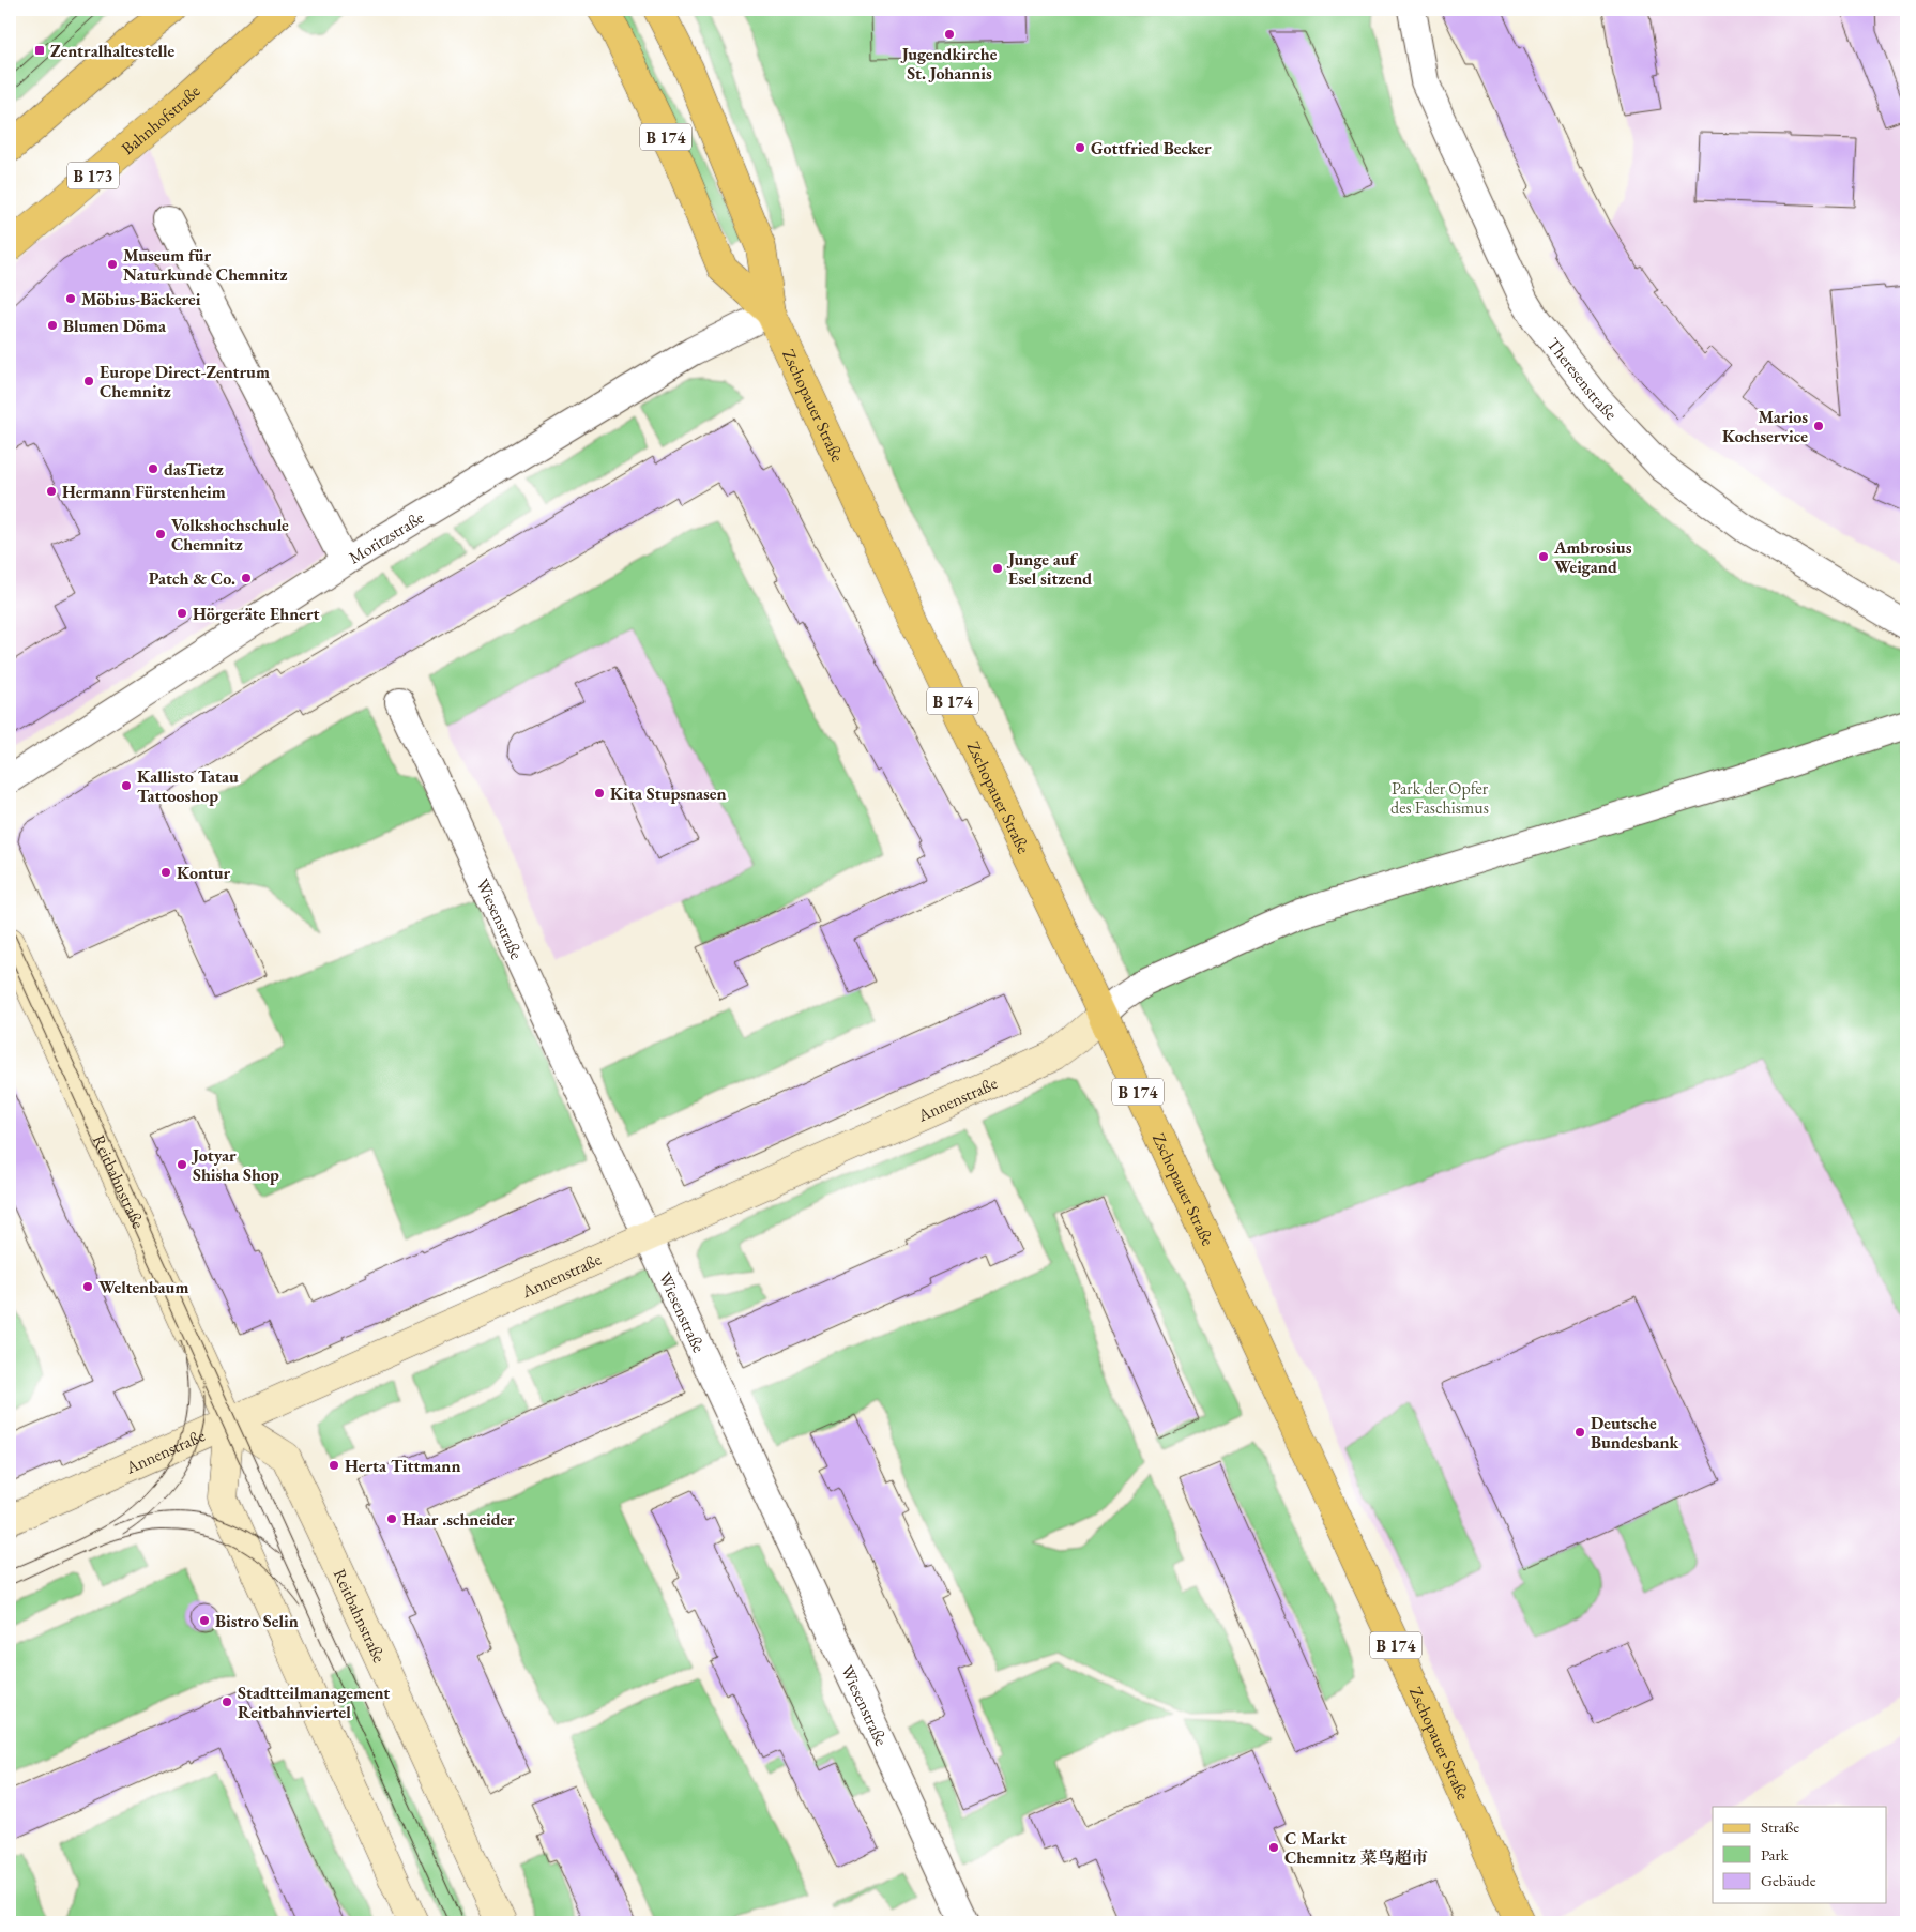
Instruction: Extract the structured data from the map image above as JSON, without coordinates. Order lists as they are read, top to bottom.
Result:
{
  "streets": {
    "main road": [
      "Bahnhofstraße",
      "B 174",
      "B 173",
      "Zschopauer Straße"
    ],
    "street": [
      "Theresenstraße",
      "Moritzstraße",
      "Wiesenstraße",
      "Annenstraße",
      "Reitbahnstraße"
    ]
  },
  "crossings": [
    ["Zschopauer Straße", "Moritzstraße"],
    ["Zschopauer Straße", "Annenstraße"],
    ["Wiesenstraße", "Annenstraße"],
    ["Annenstraße", "Reitbahnstraße"]
  ],
  "parks": ["Park der Opfer des Faschismus"],
  "places": {
    "other": [
      "Jugendkirche St. Johannis",
      "Gottfried Becker",
      "Museum für Naturkunde Chemnitz",
      "Möbius-Bäckerei",
      "Blumen Döma",
      "Europe Direct-Zentrum Chemnitz",
      "Marios Kochservice",
      "dasTietz",
      "Hermann Fürstenheim",
      "Volkshochschule Chemnitz",
      "Ambrosius Weigand",
      "Junge auf Esel sitzend",
      "Patch & Co.",
      "Hörgeräte Ehnert",
      "Kallisto Tatau Tattooshop",
      "Kita Stupsnasen",
      "Kontur",
      "Jotyar Shisha Shop",
      "Weltenbaum",
      "Deutsche Bundesbank",
      "Herta Tittmann",
      "Haar .schneider",
      "Bistro Selin",
      "Stadtteilmanagement Reitbahnviertel",
      "C Markt Chemnitz 菜鸟超市"
    ],
    "transit": ["Zentralhaltestelle"]
  },
  "legend": ["Straße", "Park", "Gebäude"]
}
